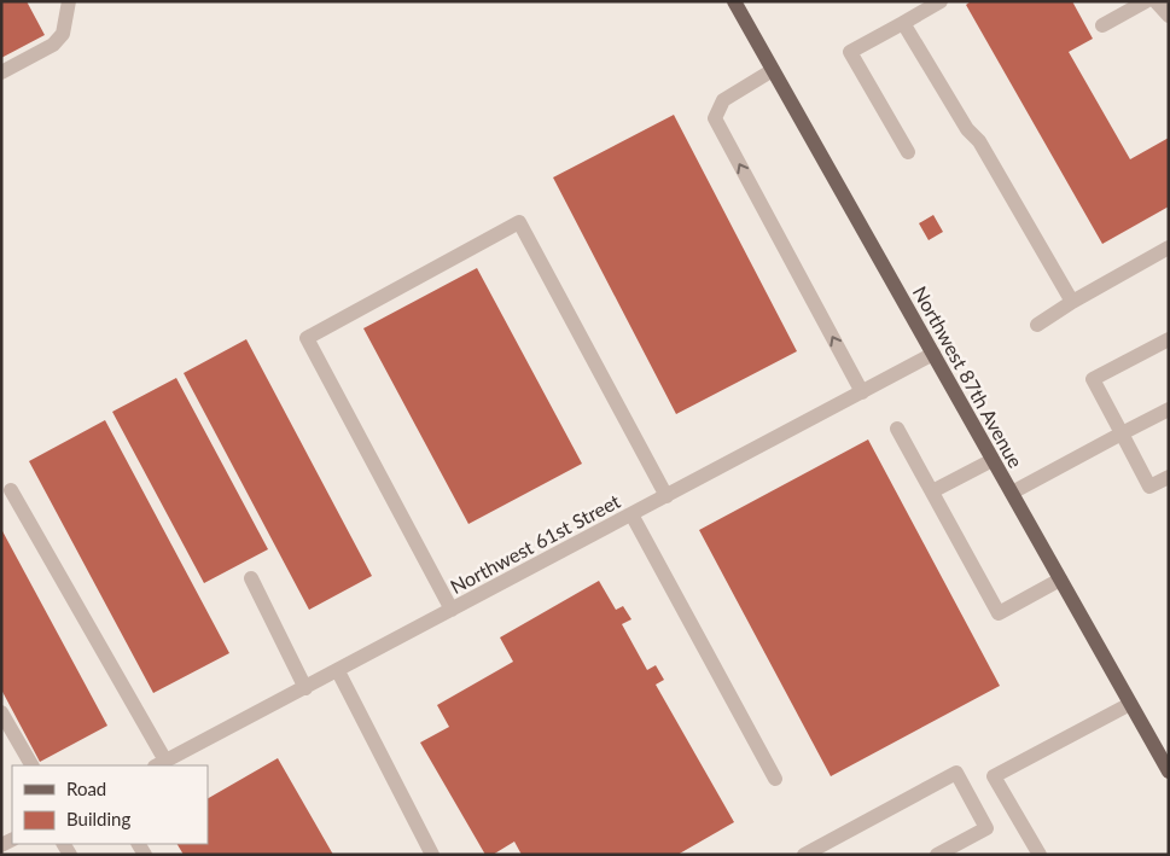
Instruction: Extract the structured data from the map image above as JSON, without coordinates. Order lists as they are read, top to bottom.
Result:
{
  "streets": {
    "main road": ["Northwest 87th Avenue"],
    "street": ["Northwest 61st Street"]
  },
  "crossings": [
    ["Northwest 87th Avenue", "Northwest 61st Street"]
  ],
  "legend": ["Road", "Building"]
}
